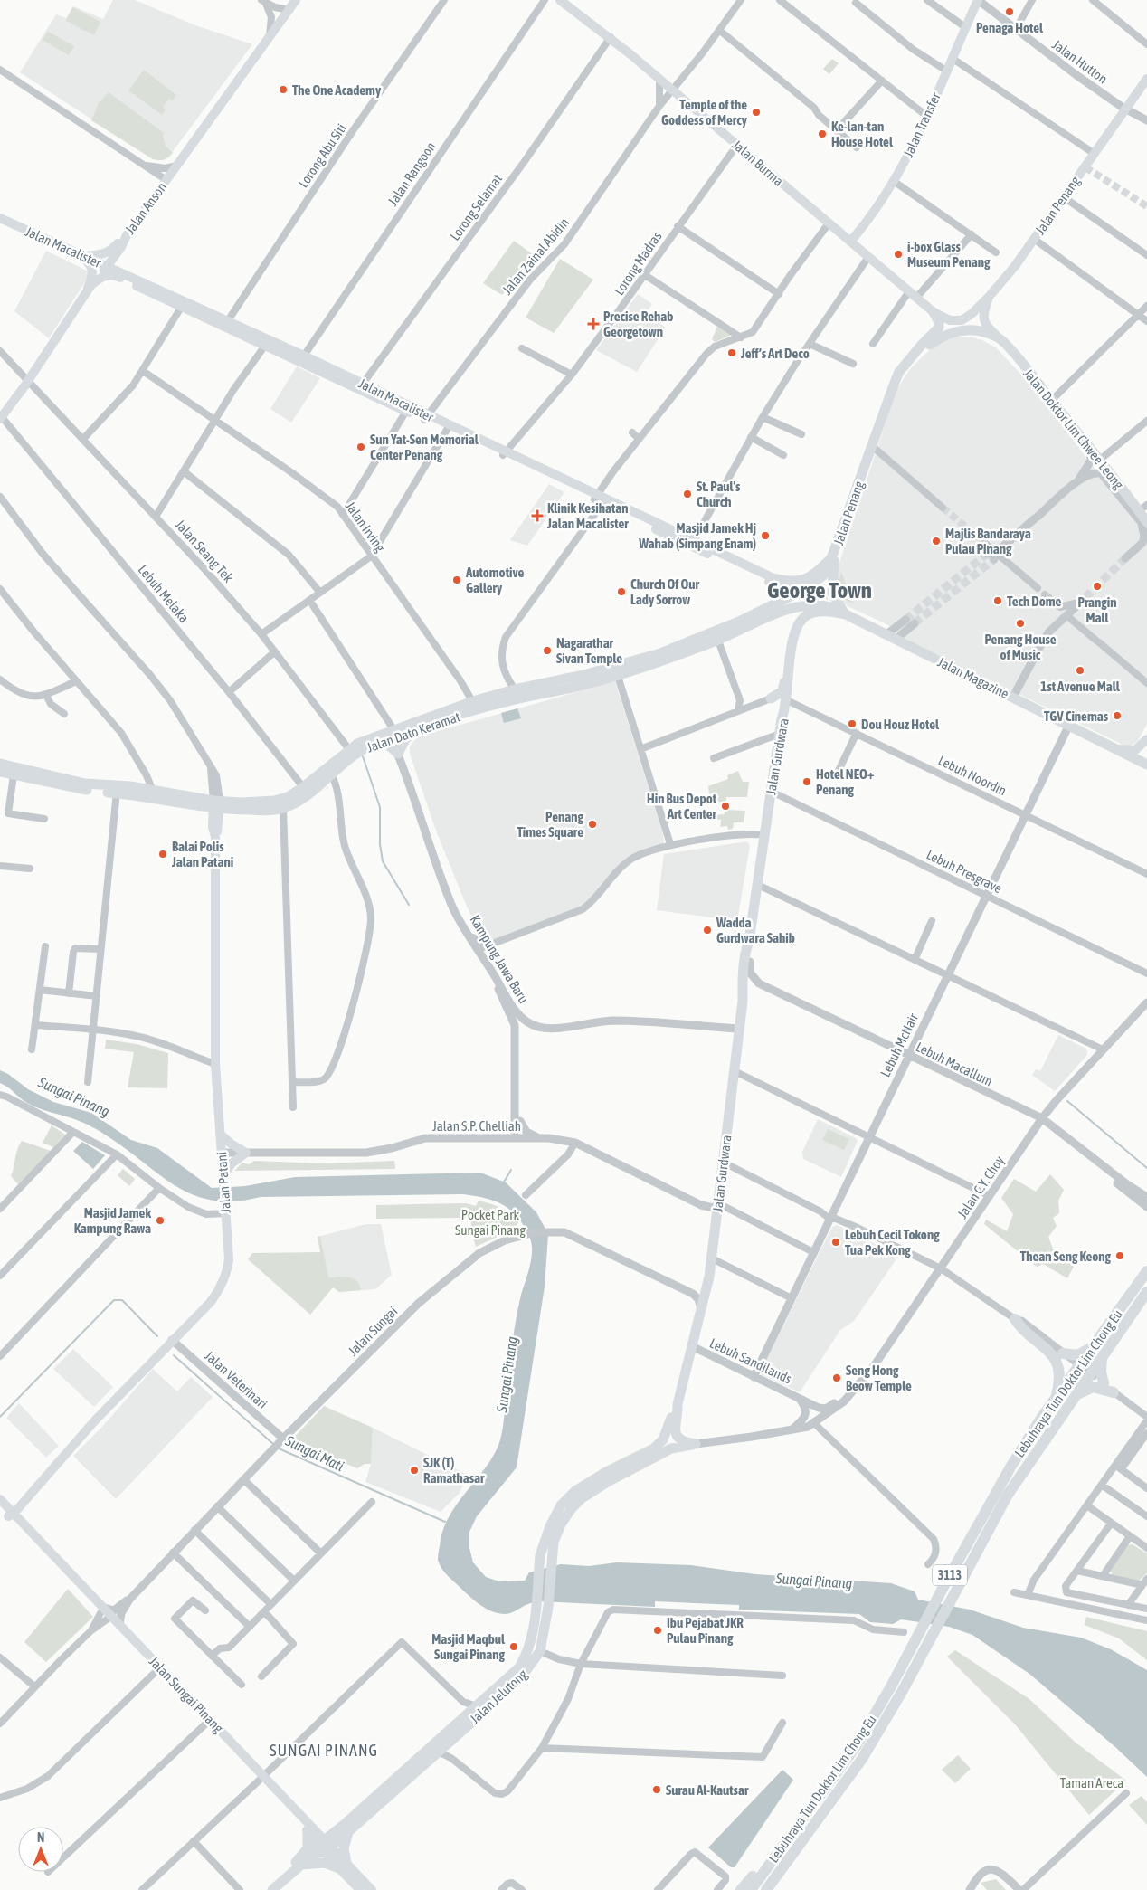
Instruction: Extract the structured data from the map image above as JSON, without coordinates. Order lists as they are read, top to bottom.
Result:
{
  "streets": {
    "highway": ["Lebuhraya Tun Doktor Lim Chong Eu", "3113"],
    "main road": [
      "Jalan Transfer",
      "Jalan Burma",
      "Jalan Penang",
      "Jalan Anson",
      "Jalan Macalister",
      "Jalan Doktor Lim Chwee Leong",
      "Jalan Magazine",
      "Jalan Dato Keramat",
      "Jalan Gurdwara",
      "Jalan Patani",
      "Jalan Sungai Pinang",
      "Jalan Jelutong"
    ],
    "street": [
      "Jalan Hutton",
      "Lorong Abu Siti",
      "Jalan Rangoon",
      "Lorong Selamat",
      "Jalan Zainal Abidin",
      "Lorong Madras",
      "Jalan Irving",
      "Jalan Seang Tek",
      "Lebuh Melaka",
      "Lebuh Noordin",
      "Lebuh Presgrave",
      "Kampung Jawa Baru",
      "Lebuh McNair",
      "Lebuh Macallum",
      "Jalan S.P. Chelliah",
      "Jalan C.Y. Choy",
      "Jalan Sungai",
      "Lebuh Sandilands",
      "Jalan Veterinari"
    ]
  },
  "crossings": [
    ["Jalan Hutton", "Jalan Transfer"],
    ["Jalan Hutton", "Jalan Penang"],
    ["Jalan Transfer", "Jalan Burma"],
    ["Lorong Abu Siti", "Jalan Macalister"],
    ["Jalan Burma", "Jalan Penang"],
    ["Jalan Burma", "Lorong Selamat"],
    ["Jalan Burma", "Jalan Zainal Abidin"],
    ["Jalan Burma", "Lorong Madras"],
    ["Jalan Rangoon", "Jalan Macalister"],
    ["Jalan Penang", "Jalan Macalister"],
    ["Jalan Penang", "Jalan Doktor Lim Chwee Leong"],
    ["Jalan Penang", "Jalan Magazine"],
    ["Jalan Penang", "Jalan Dato Keramat"],
    ["Lorong Selamat", "Jalan Macalister"],
    ["Jalan Anson", "Jalan Macalister"],
    ["Jalan Anson", "Jalan Seang Tek"],
    ["Jalan Anson", "Lebuh Melaka"],
    ["Jalan Macalister", "Jalan Zainal Abidin"],
    ["Jalan Macalister", "Lorong Madras"],
    ["Jalan Macalister", "Jalan Magazine"],
    ["Jalan Macalister", "Jalan Dato Keramat"],
    ["Jalan Irving", "Jalan Dato Keramat"],
    ["Jalan Seang Tek", "Jalan Dato Keramat"],
    ["Lebuh Melaka", "Jalan Dato Keramat"],
    ["Jalan Magazine", "Jalan Dato Keramat"],
    ["Jalan Magazine", "Jalan Gurdwara"],
    ["Jalan Magazine", "Lebuh McNair"],
    ["Jalan Dato Keramat", "Kampung Jawa Baru"],
    ["Jalan Dato Keramat", "Jalan Patani"],
    ["Jalan Gurdwara", "Lebuh Noordin"],
    ["Jalan Gurdwara", "Lebuh Presgrave"],
    ["Jalan Gurdwara", "Kampung Jawa Baru"],
    ["Jalan Gurdwara", "Jalan S.P. Chelliah"],
    ["Jalan Gurdwara", "Jalan C.Y. Choy"],
    ["Jalan Gurdwara", "Lebuh Sandilands"],
    ["Jalan Gurdwara", "Jalan Jelutong"],
    ["Lebuh Noordin", "Lebuh McNair"],
    ["Lebuh Presgrave", "Lebuh McNair"],
    ["Lebuh McNair", "Lebuh Macallum"],
    ["Lebuh McNair", "Lebuh Sandilands"],
    ["Lebuh Macallum", "Jalan C.Y. Choy"],
    ["Jalan S.P. Chelliah", "Jalan Patani"],
    ["Jalan Patani", "Jalan Veterinari"],
    ["Jalan Patani", "Jalan Sungai Pinang"],
    ["Jalan C.Y. Choy", "Lebuh Sandilands"],
    ["Jalan C.Y. Choy", "Jalan Jelutong"],
    ["Jalan Sungai", "Jalan Veterinari"],
    ["Jalan Sungai", "Jalan Sungai Pinang"],
    ["Jalan Sungai Pinang", "Jalan Jelutong"]
  ],
  "districts": ["George Town", "SUNGAI PINANG"],
  "water": ["Sungai Pinang", "Sungai Mati"],
  "parks": ["Pocket Park Sungai Pinang", "Taman Areca"],
  "places": {
    "other": [
      "Penaga Hotel",
      "The One Academy",
      "Temple of the Goddess of Mercy",
      "Ke-lan-tan House Hotel",
      "i-box Glass Museum Penang",
      "Jeff’s Art Deco",
      "Sun Yat-Sen Memorial Center Penang",
      "St. Paul's Church",
      "Masjid Jamek Hj Wahab (Simpang Enam)",
      "Majlis Bandaraya Pulau Pinang",
      "Automotive Gallery",
      "Prangin Mall",
      "Church Of Our Lady Sorrow",
      "Tech Dome",
      "Penang House of Music",
      "Nagarathar Sivan Temple",
      "1st Avenue Mall",
      "TGV Cinemas",
      "Dou Houz Hotel",
      "Hotel NEO+ Penang",
      "Hin Bus Depot Art Center",
      "Penang Times Square",
      "Balai Polis Jalan Patani",
      "Wadda Gurdwara Sahib",
      "Masjid Jamek Kampung Rawa",
      "Lebuh Cecil Tokong Tua Pek Kong",
      "Thean Seng Keong",
      "Seng Hong Beow Temple",
      "SJK (T) Ramathasar",
      "Ibu Pejabat JKR Pulau Pinang",
      "Masjid Maqbul Sungai Pinang",
      "Surau Al-Kautsar"
    ],
    "health": ["Precise Rehab Georgetown", "Klinik Kesihatan Jalan Macalister"]
  },
  "north": "top"
}
